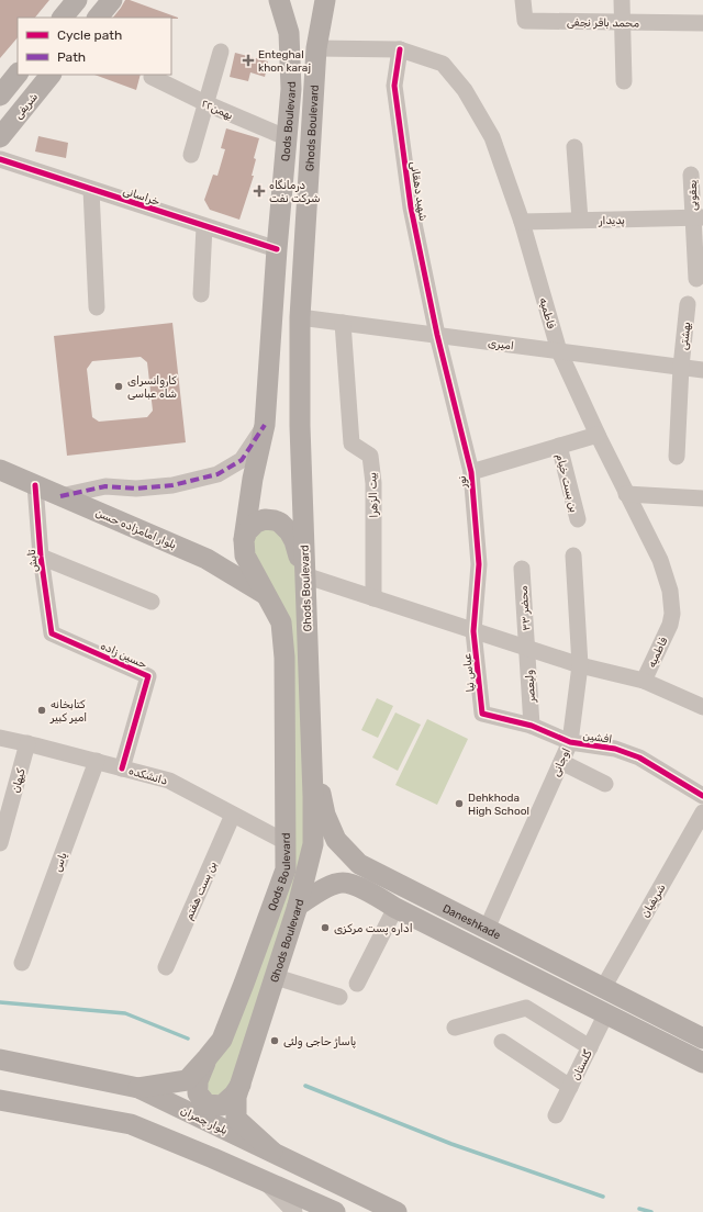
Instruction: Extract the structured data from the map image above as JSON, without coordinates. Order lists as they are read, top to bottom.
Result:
{
  "streets": {
    "main road": [
      "شریفی",
      "Qods Boulevard",
      "Ghods Boulevard",
      "بلوار امامزاده حسن",
      "Daneshkade",
      "بلوار چمران"
    ],
    "street": [
      "محمد باقر نجفی",
      "۲۲بهمن",
      "شهید دهقانی",
      "خراسانی",
      "یعقوبی",
      "پدیدار",
      "فاطمیه",
      "بهشتی",
      "امیری",
      "نور",
      "بن بست خیام",
      "بیت الزهرا",
      "تابش",
      "محضر ۳۳",
      "حسین زاده",
      "عباس نیا",
      "ولیعصر",
      "افشین",
      "اوجانی",
      "دانشکده",
      "کیهان",
      "یاس",
      "بن بست هفتم",
      "شریفیان",
      "گلستان"
    ]
  },
  "crossings": [
    ["۲۲بهمن", "Qods Boulevard"],
    ["Qods Boulevard", "خراسانی"],
    ["Qods Boulevard", "بلوار امامزاده حسن"],
    ["Qods Boulevard", "دانشکده"],
    ["Qods Boulevard", "بلوار چمران"],
    ["Ghods Boulevard", "فاطمیه"],
    ["Ghods Boulevard", "امیری"],
    ["Ghods Boulevard", "Daneshkade"],
    ["Ghods Boulevard", "بلوار چمران"],
    ["شهید دهقانی", "فاطمیه"],
    ["شهید دهقانی", "امیری"],
    ["شهید دهقانی", "نور"],
    ["یعقوبی", "پدیدار"],
    ["پدیدار", "فاطمیه"],
    ["فاطمیه", "امیری"],
    ["فاطمیه", "نور"],
    ["فاطمیه", "بیت الزهرا"],
    ["فاطمیه", "محضر ۳۳"],
    ["فاطمیه", "عباس نیا"],
    ["فاطمیه", "ولیعصر"],
    ["فاطمیه", "اوجانی"],
    ["بهشتی", "امیری"],
    ["امیری", "نور"],
    ["امیری", "بیت الزهرا"],
    ["نور", "عباس نیا"],
    ["بلوار امامزاده حسن", "تابش"],
    ["تابش", "حسین زاده"],
    ["محضر ۳۳", "ولیعصر"],
    ["حسین زاده", "دانشکده"],
    ["عباس نیا", "افشین"],
    ["ولیعصر", "افشین"],
    ["افشین", "اوجانی"],
    ["اوجانی", "Daneshkade"],
    ["دانشکده", "کیهان"],
    ["دانشکده", "یاس"],
    ["دانشکده", "بن بست هفتم"],
    ["شریفیان", "Daneshkade"],
    ["Daneshkade", "گلستان"]
  ],
  "places": {
    "health": ["Enteghal khon karaj", "درمانگاه شرکت نفت"],
    "other": [
      "کاروانسرای شاه عباسی",
      "کتابخانه امیر کبیر",
      "Dehkhoda High School",
      "اداره پست مرکزی",
      "پاساژ حاجی ولئی"
    ]
  },
  "legend": ["Cycle path", "Path"]
}
